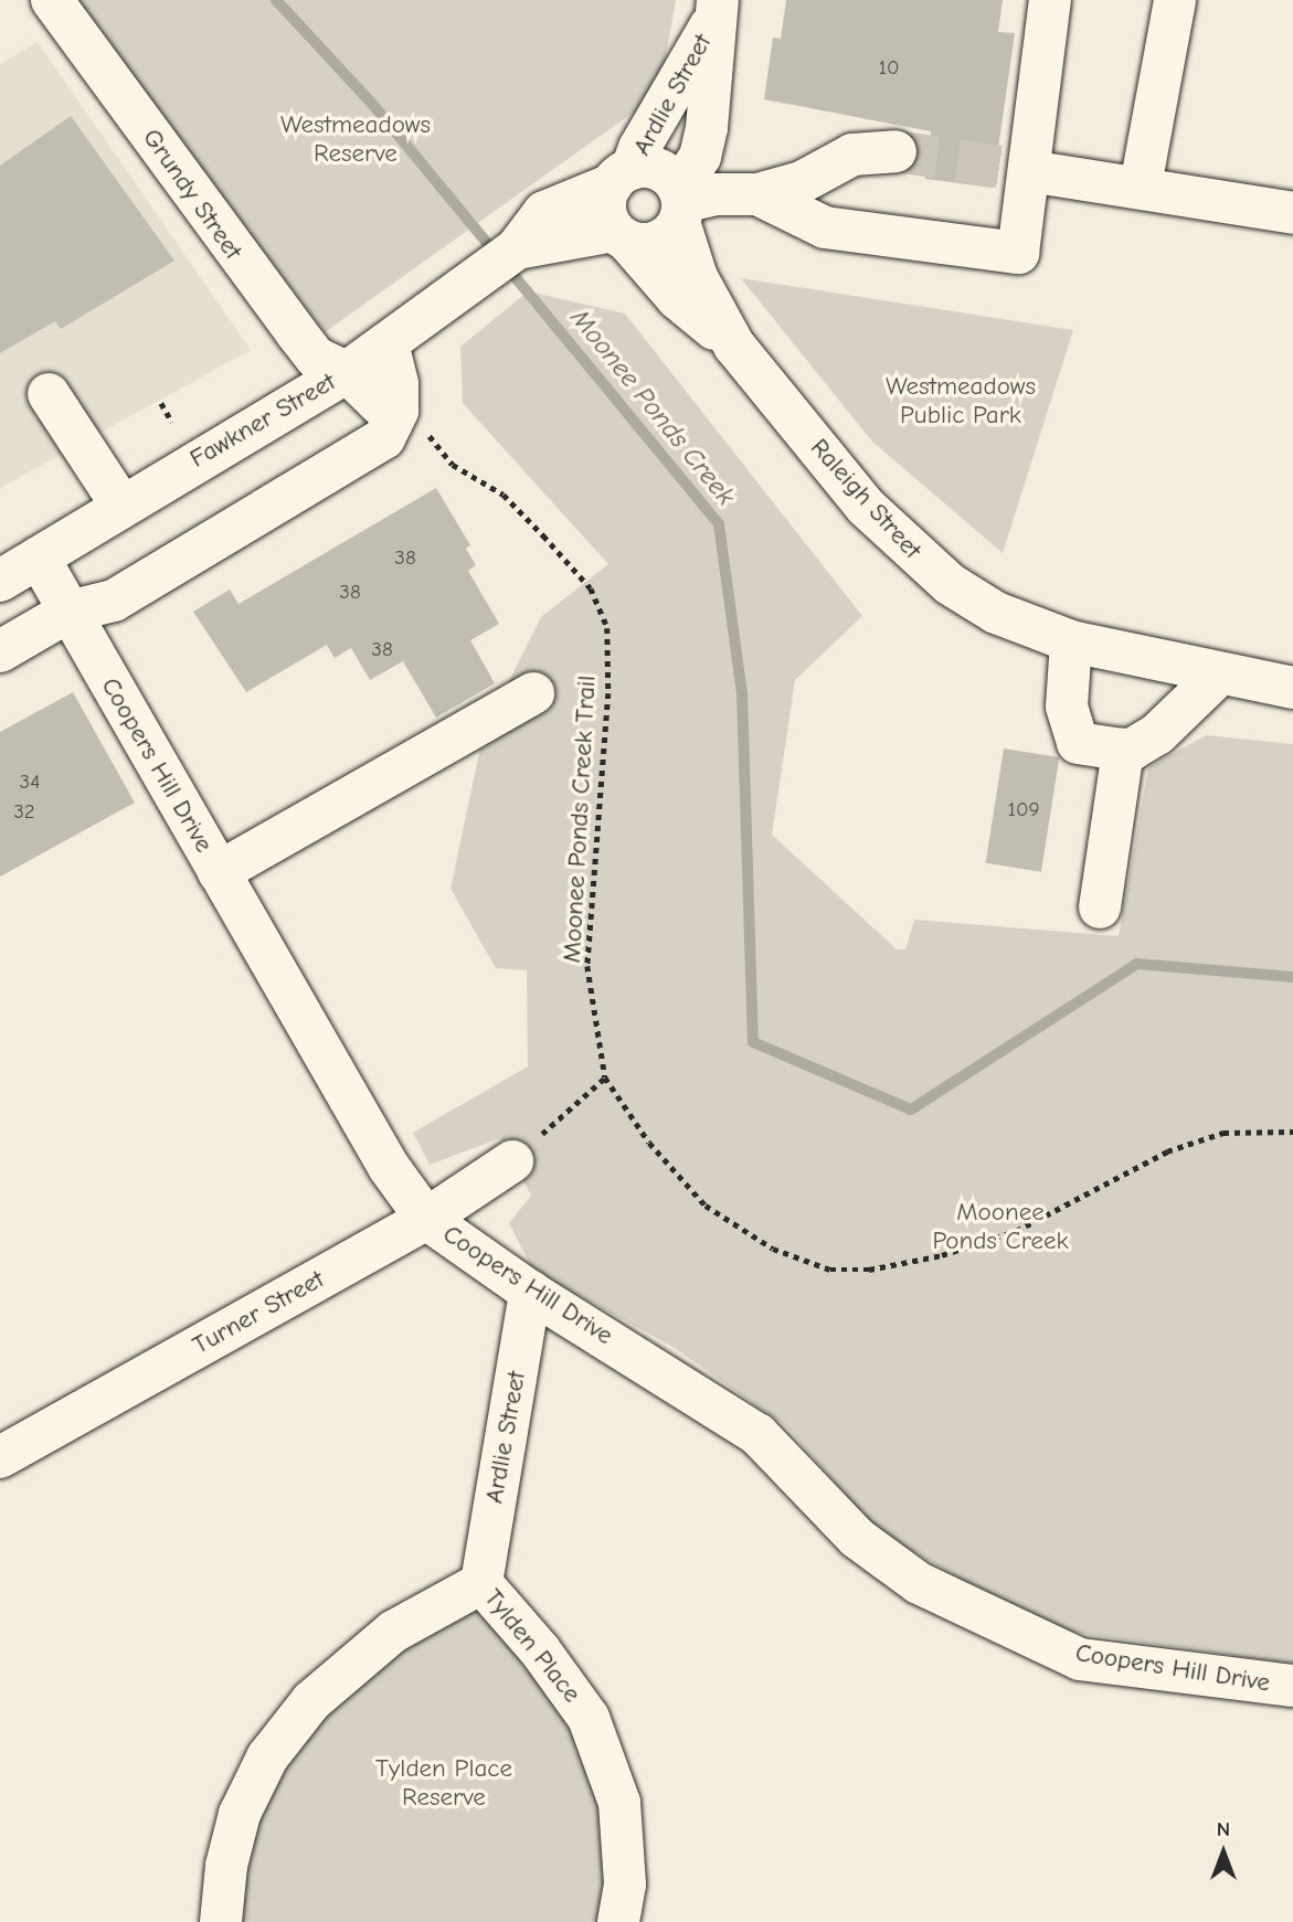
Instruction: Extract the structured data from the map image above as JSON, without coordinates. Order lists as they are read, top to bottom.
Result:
{
  "streets": {
    "street": [
      "Ardlie Street",
      "Grundy Street",
      "Fawkner Street",
      "Raleigh Street",
      "Coopers Hill Drive",
      "Turner Street",
      "Tylden Place"
    ],
    "path": ["Moonee Ponds Creek Trail"]
  },
  "crossings": [
    ["Ardlie Street", "Fawkner Street"],
    ["Ardlie Street", "Raleigh Street"],
    ["Ardlie Street", "Coopers Hill Drive"],
    ["Ardlie Street", "Tylden Place"],
    ["Grundy Street", "Fawkner Street"],
    ["Grundy Street", "Moonee Ponds Creek Trail"],
    ["Fawkner Street", "Raleigh Street"],
    ["Fawkner Street", "Coopers Hill Drive"],
    ["Coopers Hill Drive", "Turner Street"]
  ],
  "water": ["Moonee Ponds Creek"],
  "parks": [
    "Westmeadows Reserve",
    "Westmeadows Public Park",
    "Moonee Ponds Creek",
    "Tylden Place Reserve"
  ],
  "house_numbers": [
    "10",
    "38",
    "38",
    "38",
    "34",
    "109",
    "32"
  ],
  "north": "top"
}
